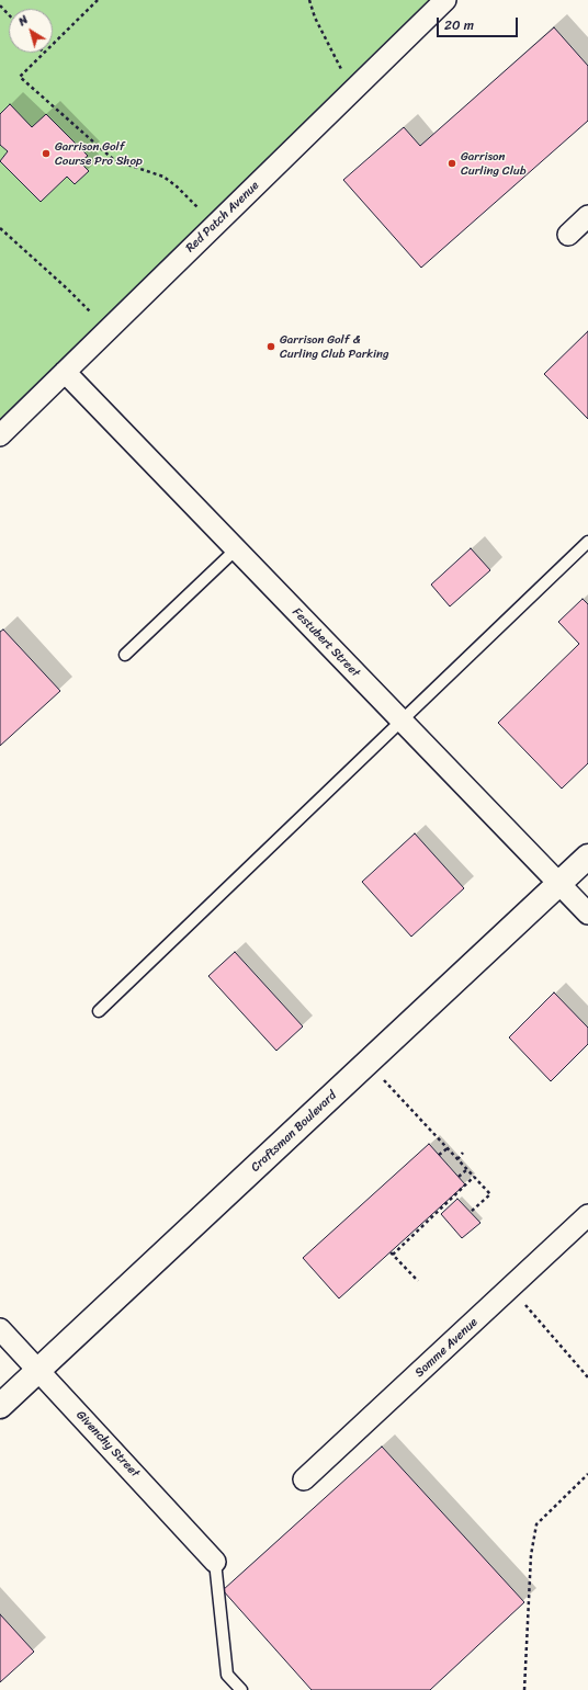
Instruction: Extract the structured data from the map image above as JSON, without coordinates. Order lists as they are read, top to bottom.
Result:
{
  "streets": {
    "street": [
      "Red Patch Avenue",
      "Festubert Street",
      "Craftsman Boulevard",
      "Somme Avenue",
      "Givenchy Street"
    ]
  },
  "crossings": [
    ["Red Patch Avenue", "Festubert Street"],
    ["Festubert Street", "Craftsman Boulevard"],
    ["Craftsman Boulevard", "Givenchy Street"]
  ],
  "places": ["Garrison Golf Course Pro Shop", "Garrison Curling Club", "Garrison Golf & Curling Club Parking"],
  "scale_bar": "20 m",
  "north": "top left"
}
